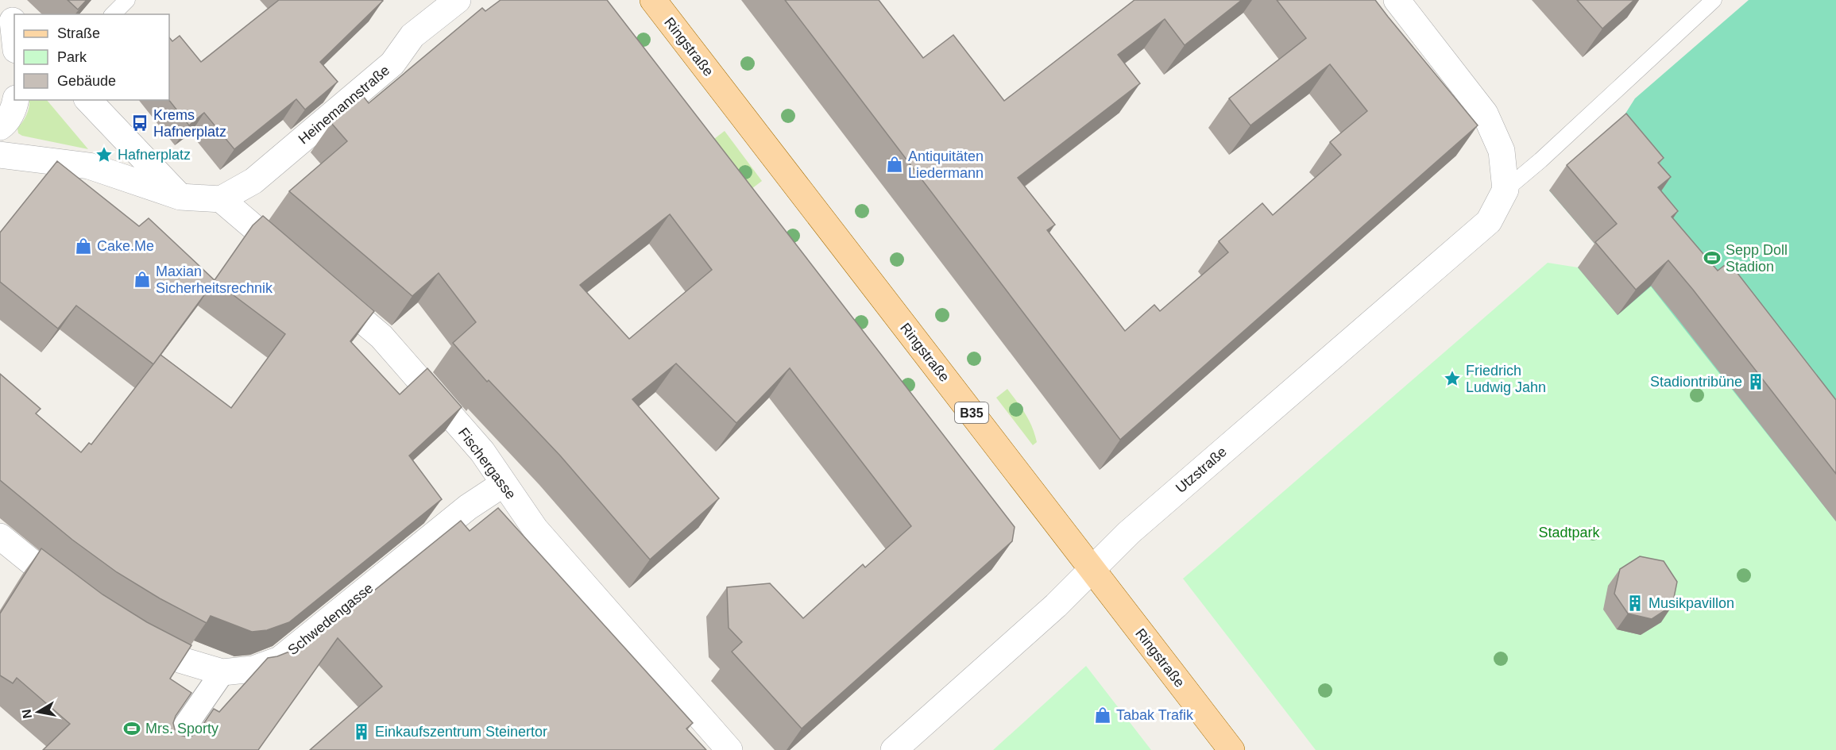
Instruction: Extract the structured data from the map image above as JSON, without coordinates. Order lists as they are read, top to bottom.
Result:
{
  "streets": {
    "main road": ["Ringstraße", "B35"],
    "street": [
      "Heinemannstraße",
      "Fischergasse",
      "Utzstraße",
      "Schwedengasse"
    ]
  },
  "crossings": [
    ["Ringstraße", "Utzstraße"],
    ["Fischergasse", "Schwedengasse"]
  ],
  "parks": ["Stadtpark"],
  "places": {
    "bus stop": ["Krems Hafnerplatz"],
    "place": ["Hafnerplatz", "Friedrich Ludwig Jahn"],
    "shop": [
      "Antiquitäten Liedermann",
      "Cake.Me",
      "Maxian Sicherheitsrechnik",
      "Tabak Trafik"
    ],
    "sports": ["Sepp Doll Stadion", "Mrs. Sporty"],
    "building": ["Stadiontribüne", "Musikpavillon", "Einkaufszentrum Steinertor"]
  },
  "legend": ["Straße", "Park", "Gebäude"],
  "north": "left"
}
